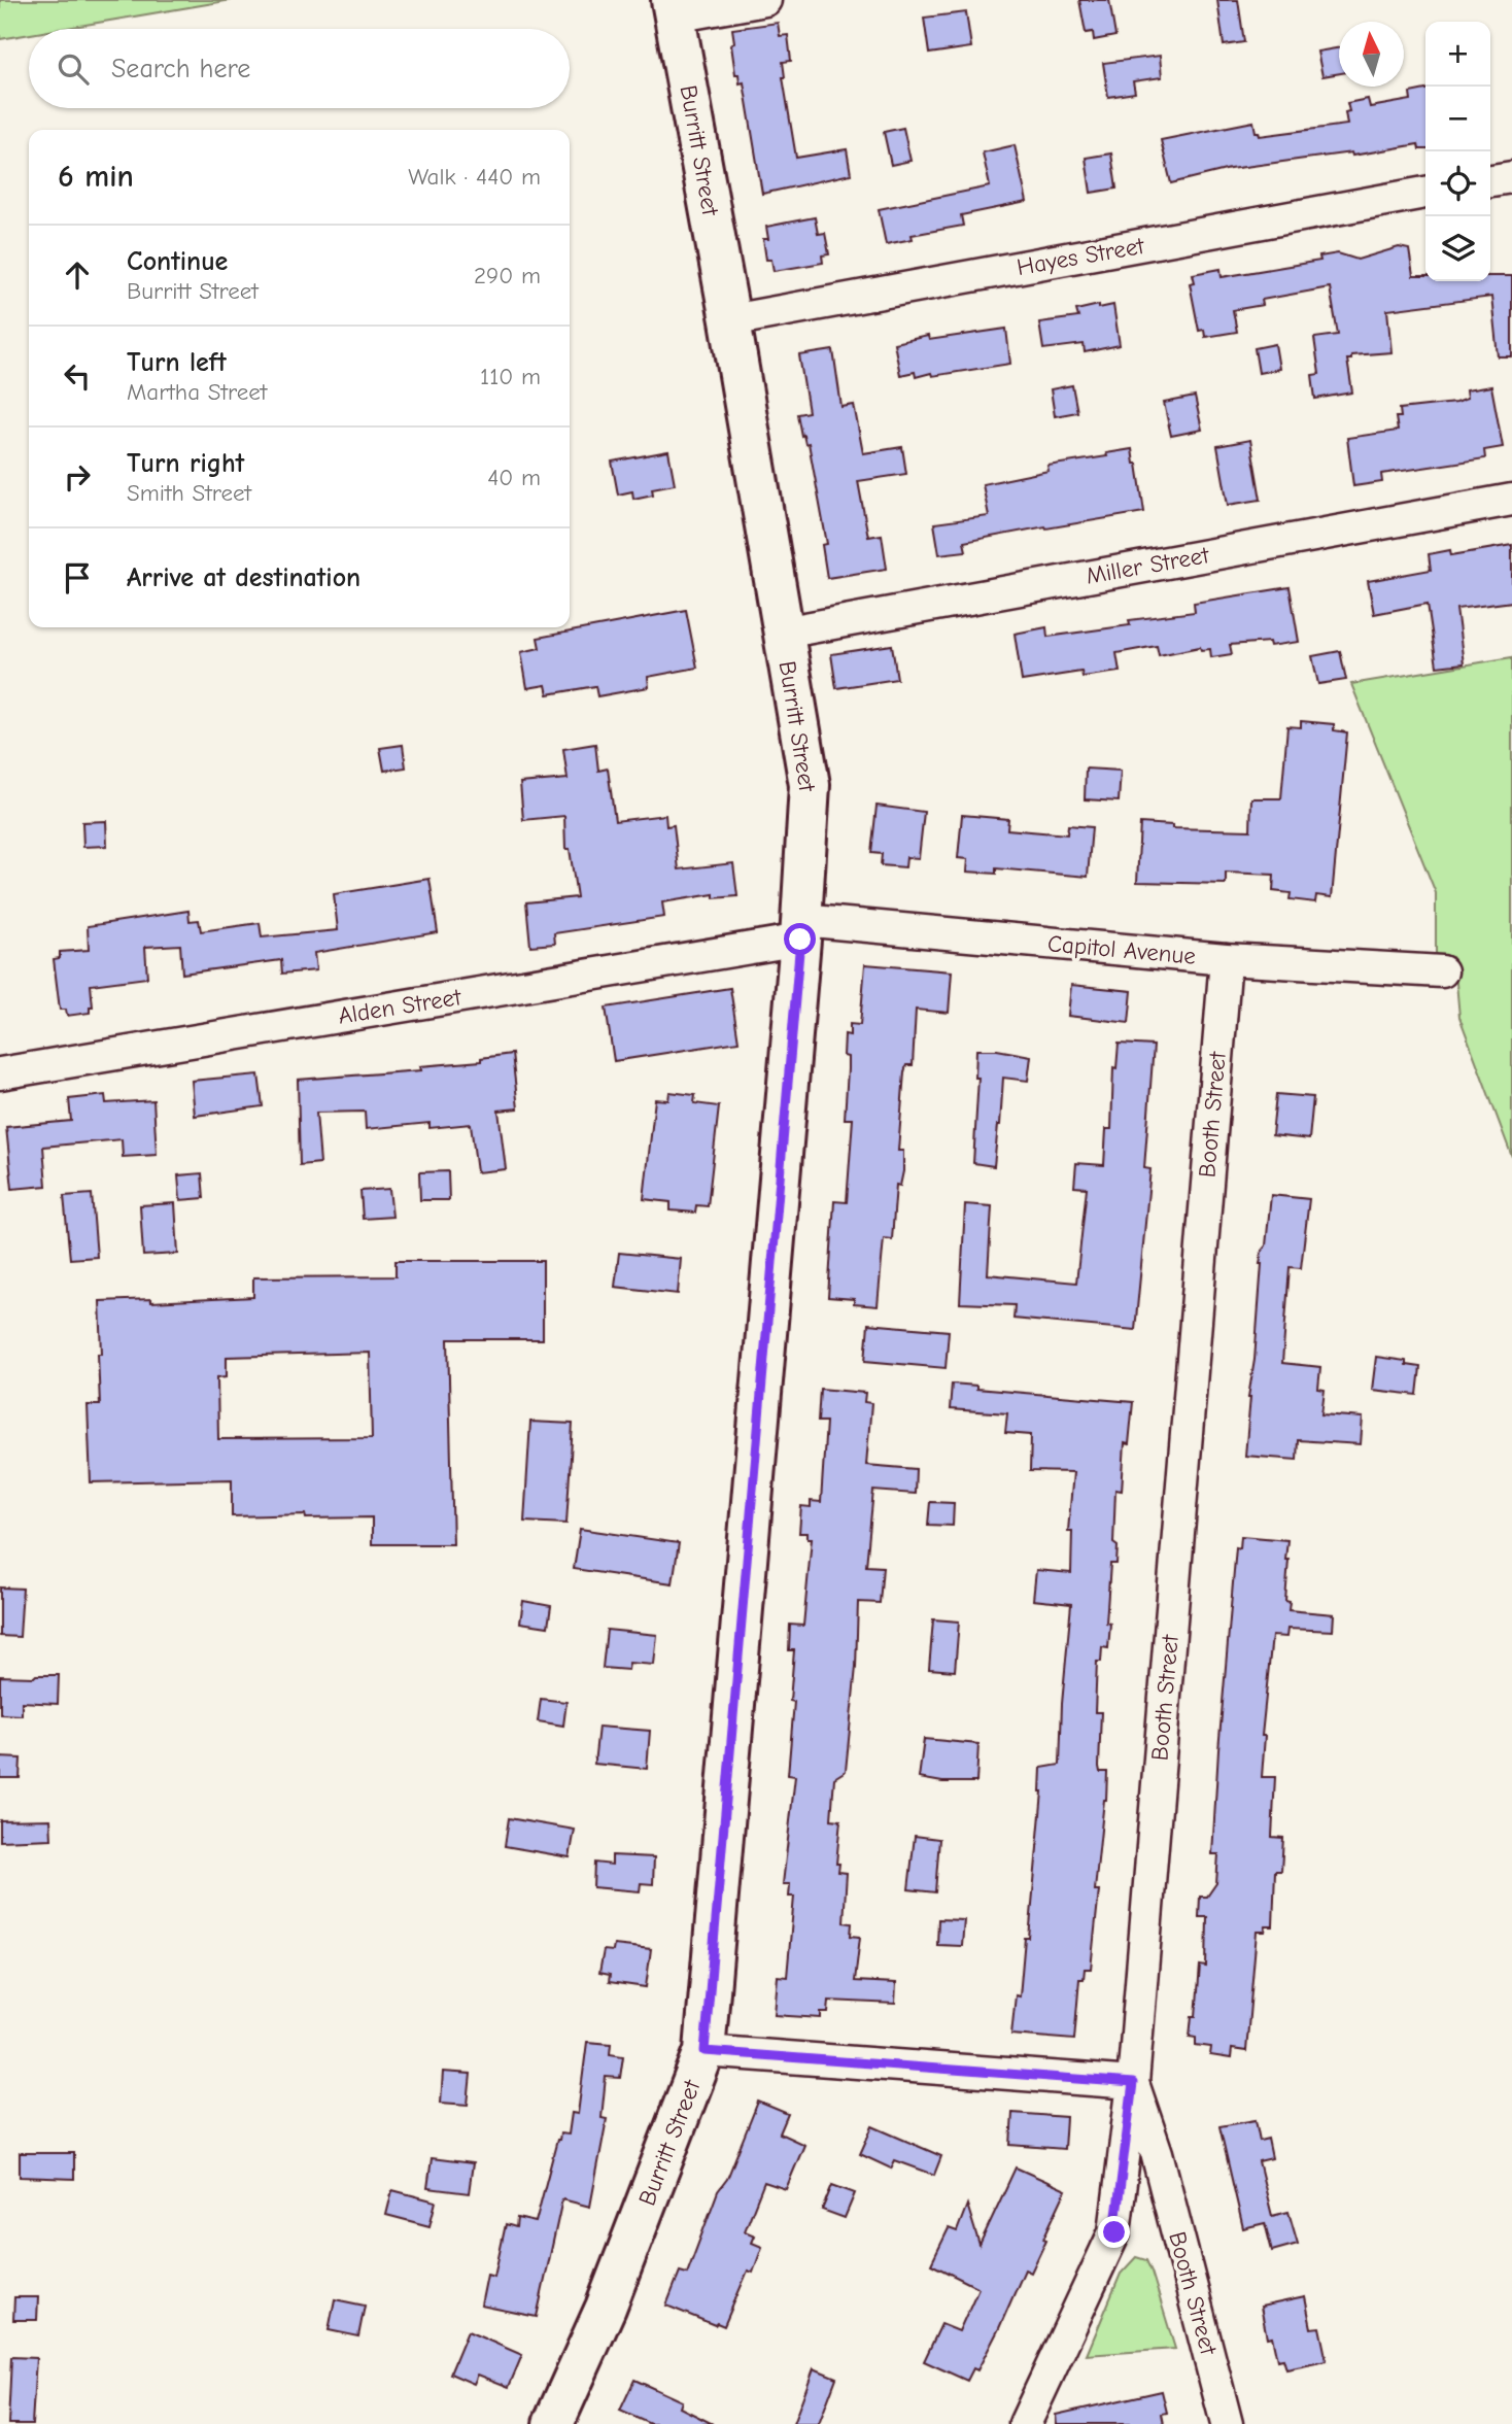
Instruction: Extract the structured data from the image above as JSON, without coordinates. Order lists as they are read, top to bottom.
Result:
{
  "streets": {
    "street": [
      "Burritt Street",
      "Hayes Street",
      "Miller Street",
      "Capitol Avenue",
      "Alden Street",
      "Booth Street"
    ]
  },
  "crossings": [
    ["Burritt Street", "Hayes Street"],
    ["Burritt Street", "Miller Street"],
    ["Burritt Street", "Capitol Avenue"],
    ["Burritt Street", "Alden Street"],
    ["Capitol Avenue", "Alden Street"],
    ["Capitol Avenue", "Booth Street"]
  ],
  "north": "top",
  "page": {
    "map_buttons": ["+", "−"],
    "search": "Search here",
    "heading": ["6 min", "Walk · 440 m"],
    "list": [
      ["Continue", "Burritt Street", "290 m"],
      ["Turn left", "Martha Street", "110 m"],
      ["Turn right", "Smith Street", "40 m"],
      "Arrive at destination"
    ]
  }
}
